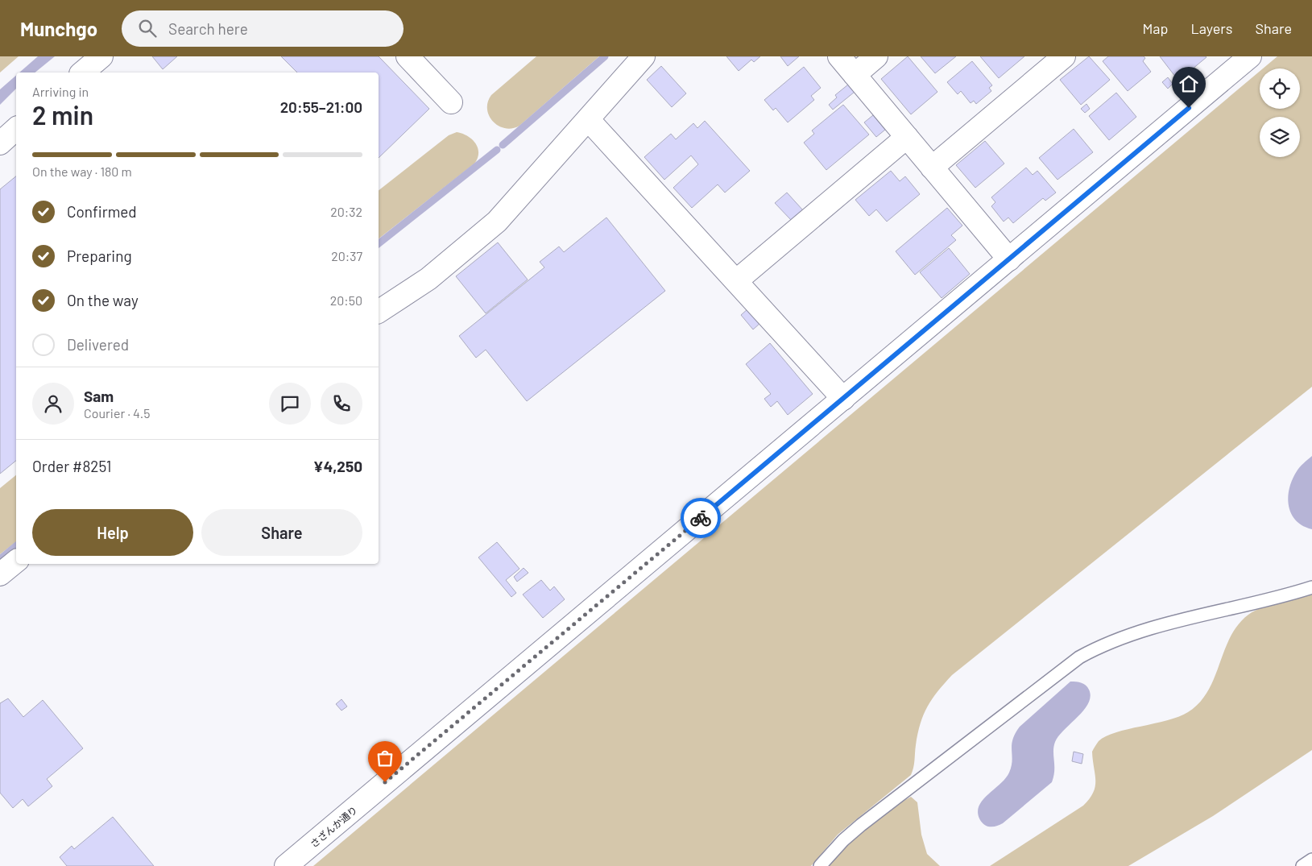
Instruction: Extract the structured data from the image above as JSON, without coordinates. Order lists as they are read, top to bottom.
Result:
{
  "streets": {
    "street": ["さざんか通り"]
  },
  "page": {
    "header": "Munchgo",
    "search": "Search here",
    "nav": ["Map", "Layers", "Share"],
    "heading": ["2 min", "Arriving in", "20:55–21:00"],
    "panel": [
      "Sam",
      "Courier · 4.5",
      "Order #8251",
      "¥4,250"
    ],
    "bar": "On the way · 180 m",
    "list": [
      ["Confirmed", "20:32"],
      ["Preparing", "20:37"],
      ["On the way", "20:50"],
      "Delivered"
    ],
    "buttons": ["Help", "Share"]
  }
}
